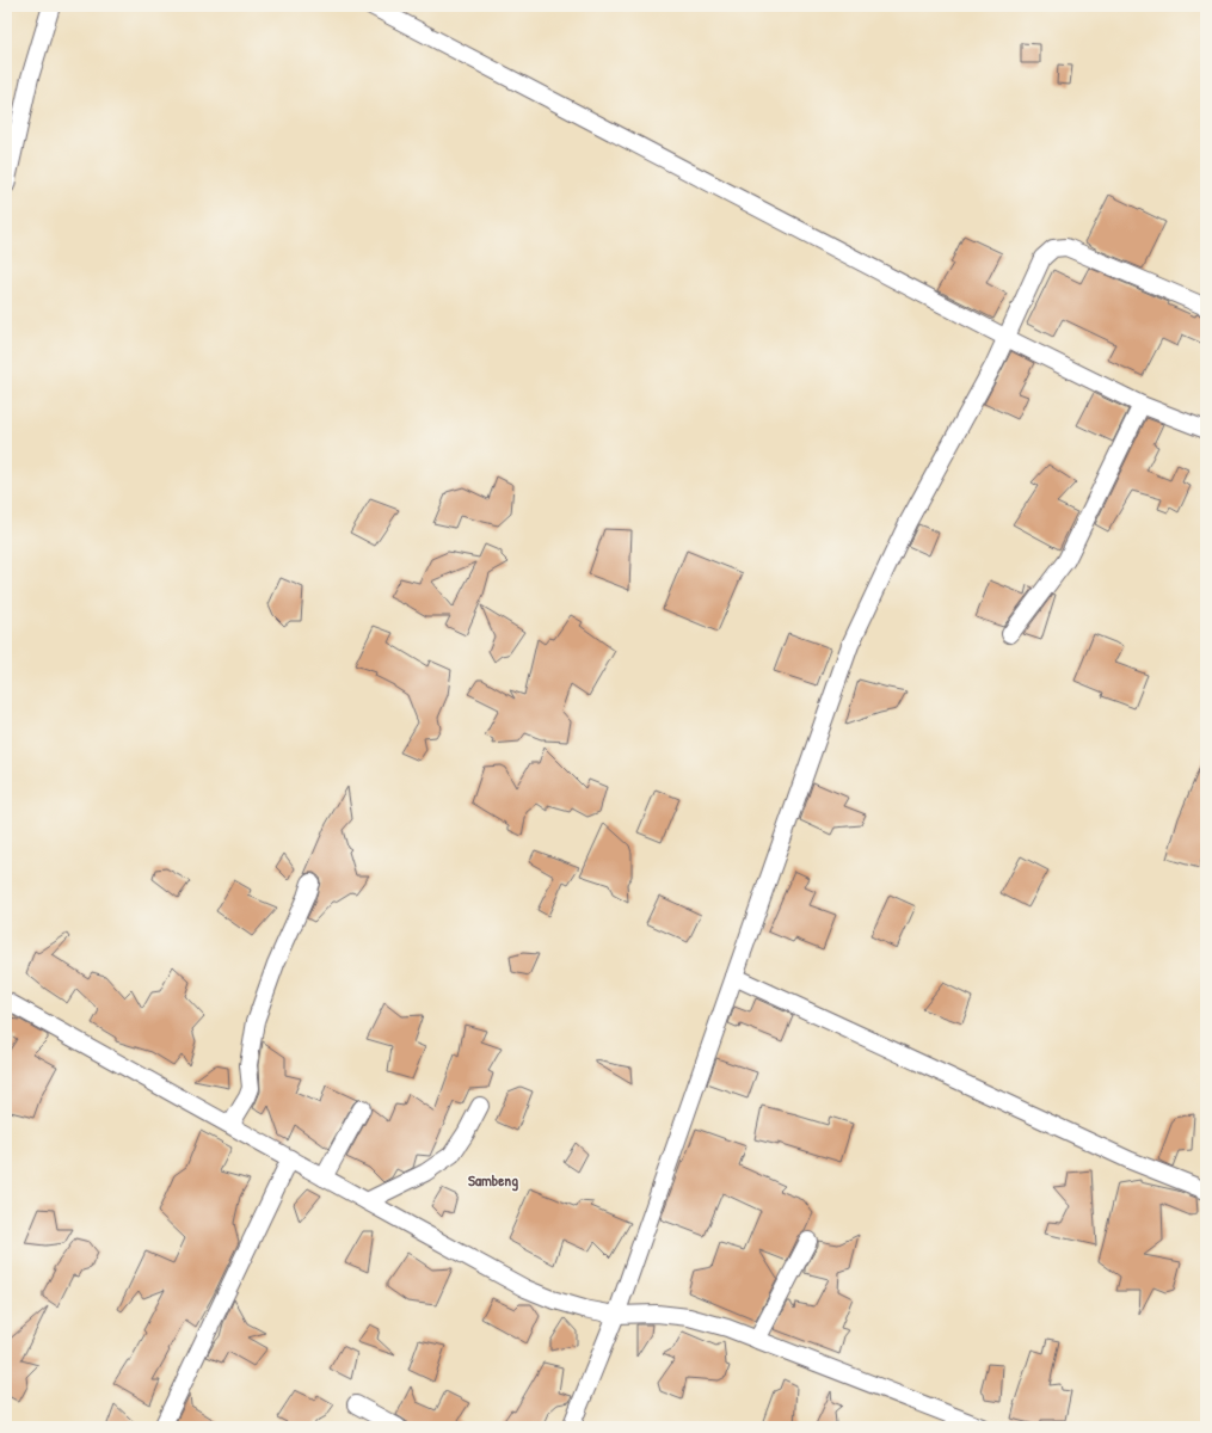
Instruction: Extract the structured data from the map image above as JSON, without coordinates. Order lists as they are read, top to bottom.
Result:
{
  "districts": ["Sambeng"]
}
